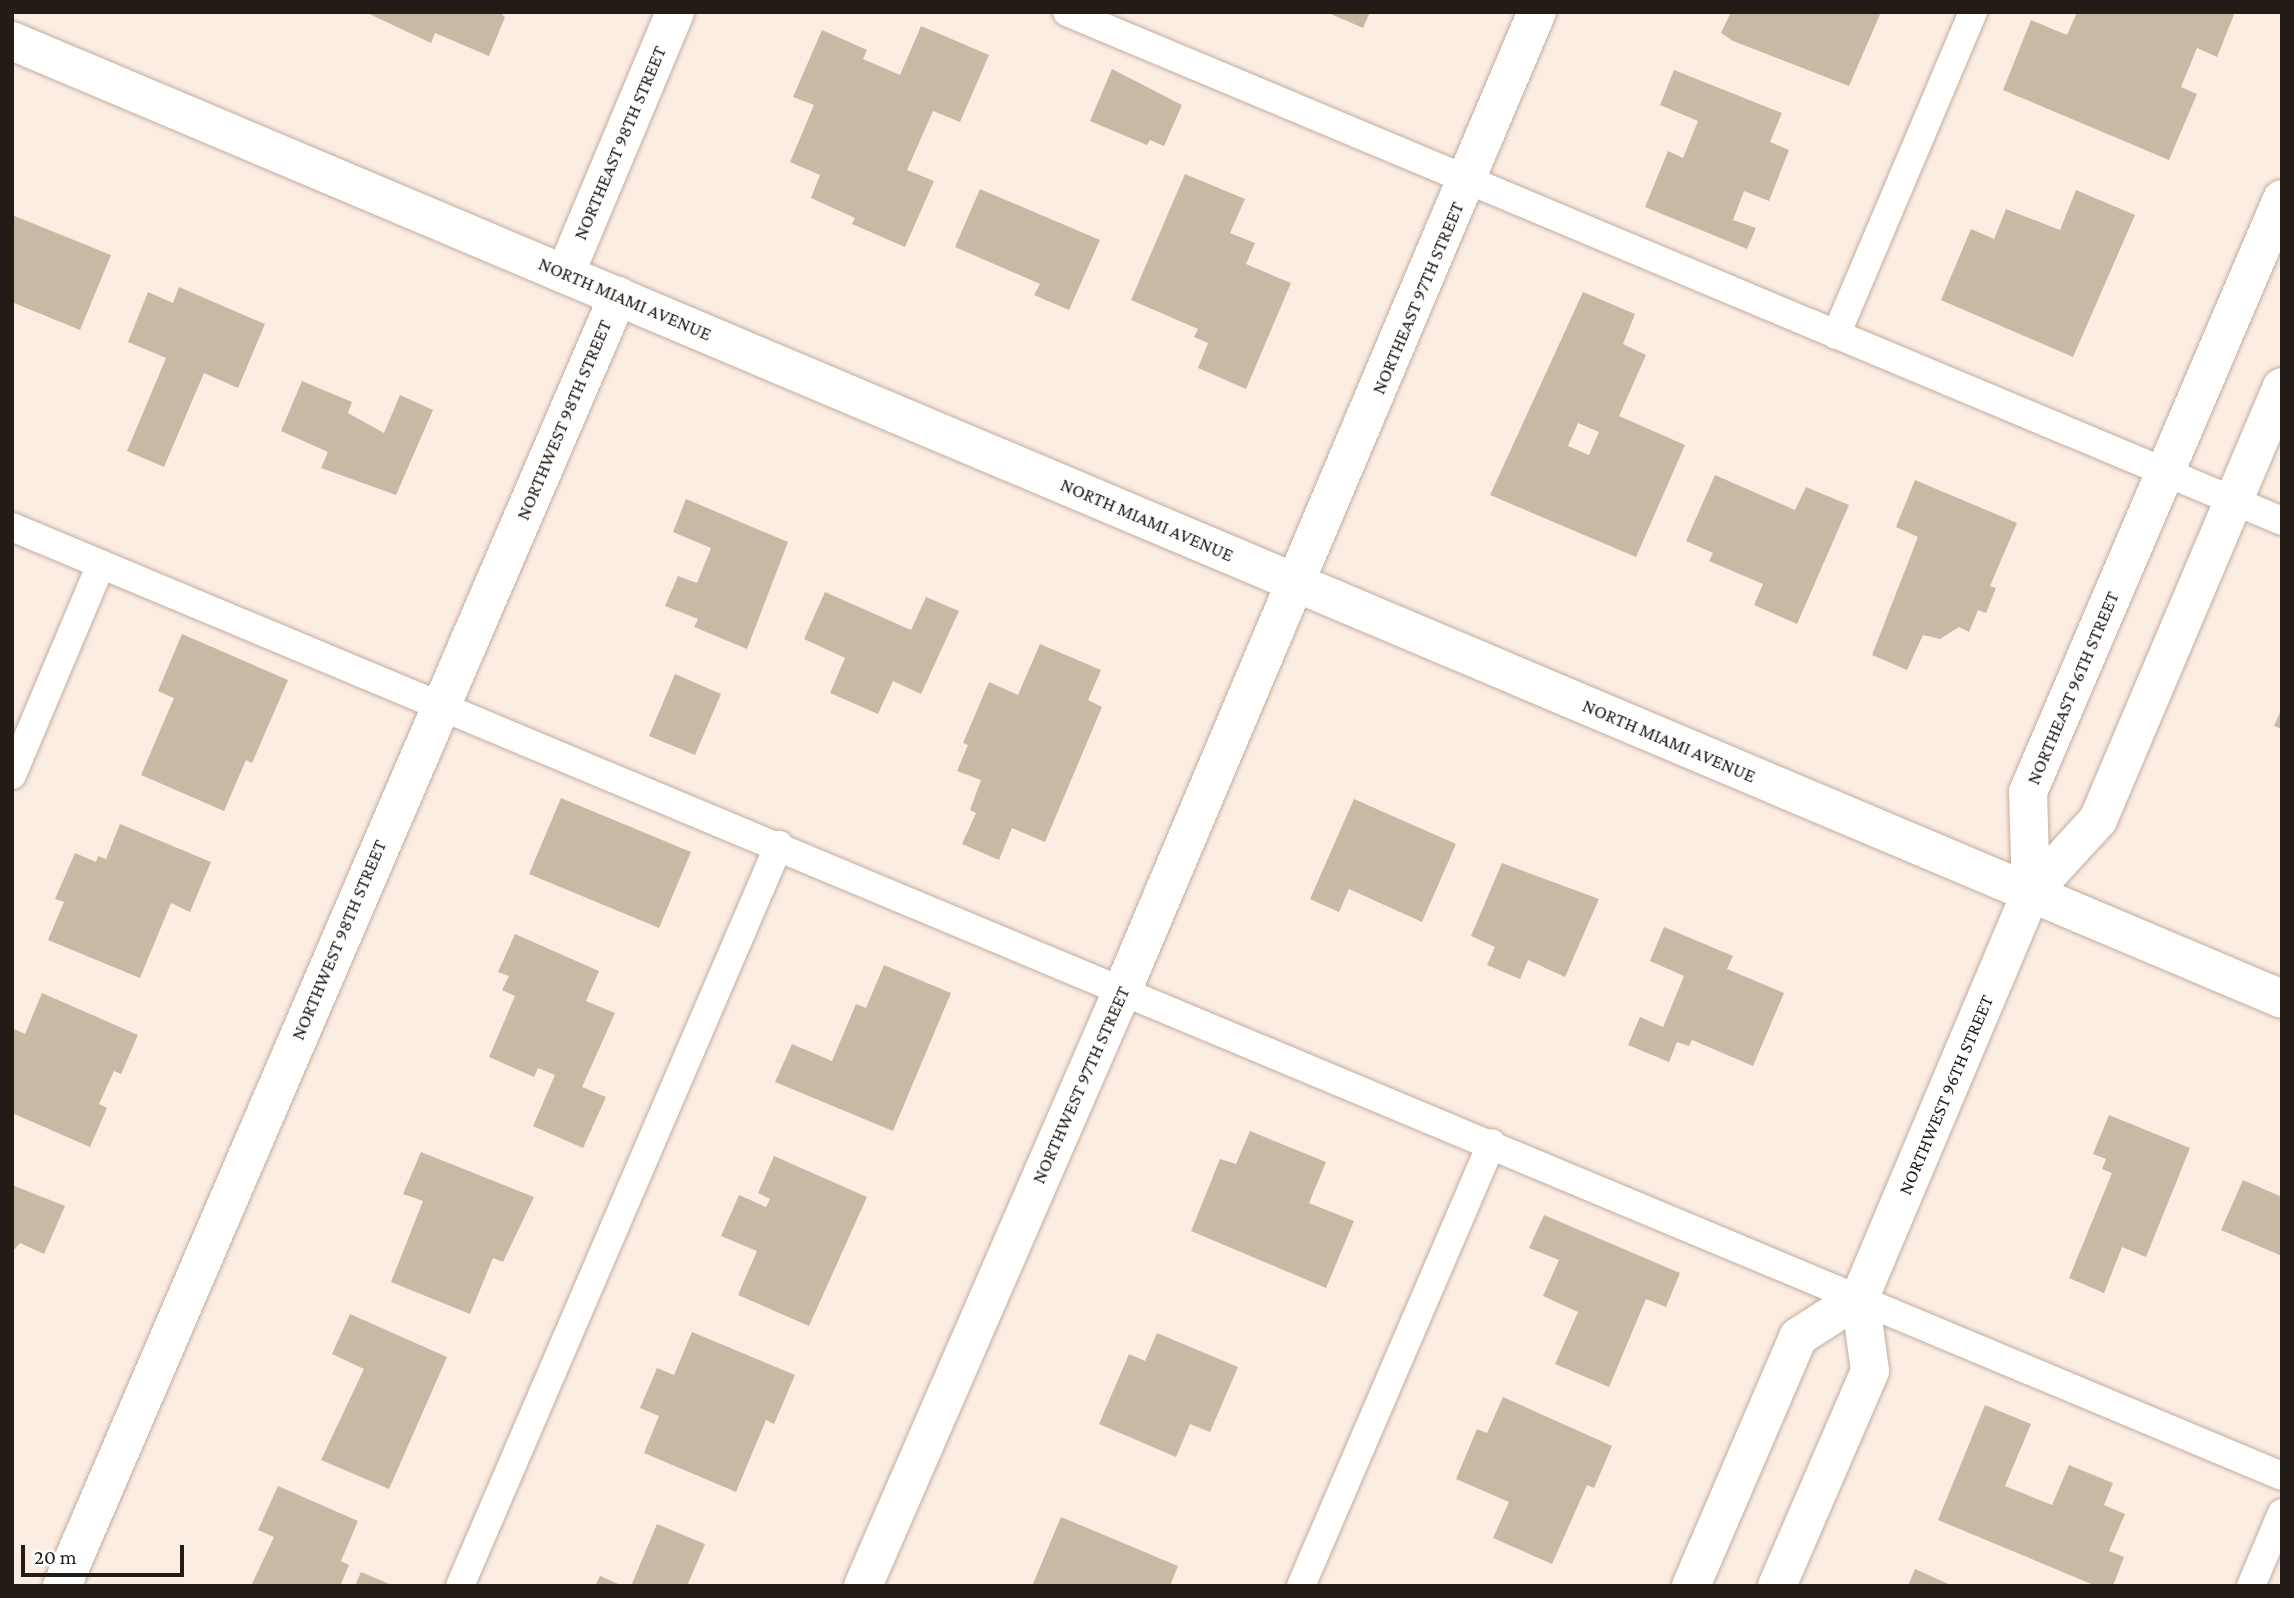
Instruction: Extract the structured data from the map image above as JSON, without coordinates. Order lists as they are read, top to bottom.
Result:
{
  "streets": {
    "street": [
      "NORTHEAST 98TH STREET",
      "NORTHEAST 97TH STREET",
      "NORTH MIAMI AVENUE",
      "NORTHWEST 98TH STREET",
      "NORTHEAST 96TH STREET",
      "NORTHWEST 97TH STREET",
      "NORTHWEST 96TH STREET"
    ]
  },
  "crossings": [
    ["NORTHEAST 98TH STREET", "NORTH MIAMI AVENUE"],
    ["NORTHEAST 97TH STREET", "NORTH MIAMI AVENUE"],
    ["NORTHEAST 97TH STREET", "NORTHWEST 97TH STREET"],
    ["NORTH MIAMI AVENUE", "NORTHWEST 98TH STREET"],
    ["NORTH MIAMI AVENUE", "NORTHEAST 96TH STREET"],
    ["NORTH MIAMI AVENUE", "NORTHWEST 97TH STREET"],
    ["NORTH MIAMI AVENUE", "NORTHWEST 96TH STREET"],
    ["NORTHEAST 96TH STREET", "NORTHWEST 96TH STREET"]
  ],
  "scale_bar": "20 m"
}
